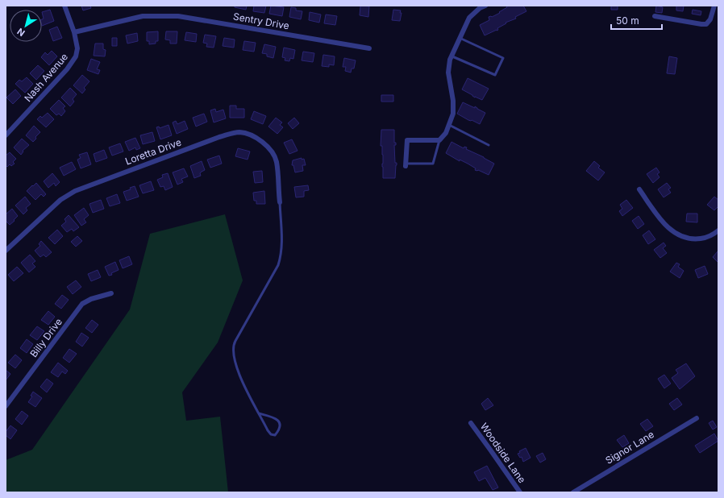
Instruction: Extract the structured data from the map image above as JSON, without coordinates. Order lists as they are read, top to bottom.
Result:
{
  "streets": {
    "street": [
      "Sentry Drive",
      "Nash Avenue",
      "Loretta Drive",
      "Billy Drive",
      "Signor Lane",
      "Woodside Lane"
    ]
  },
  "crossings": [
    ["Sentry Drive", "Nash Avenue"]
  ],
  "scale_bar": "50 m",
  "north": "bottom left"
}
